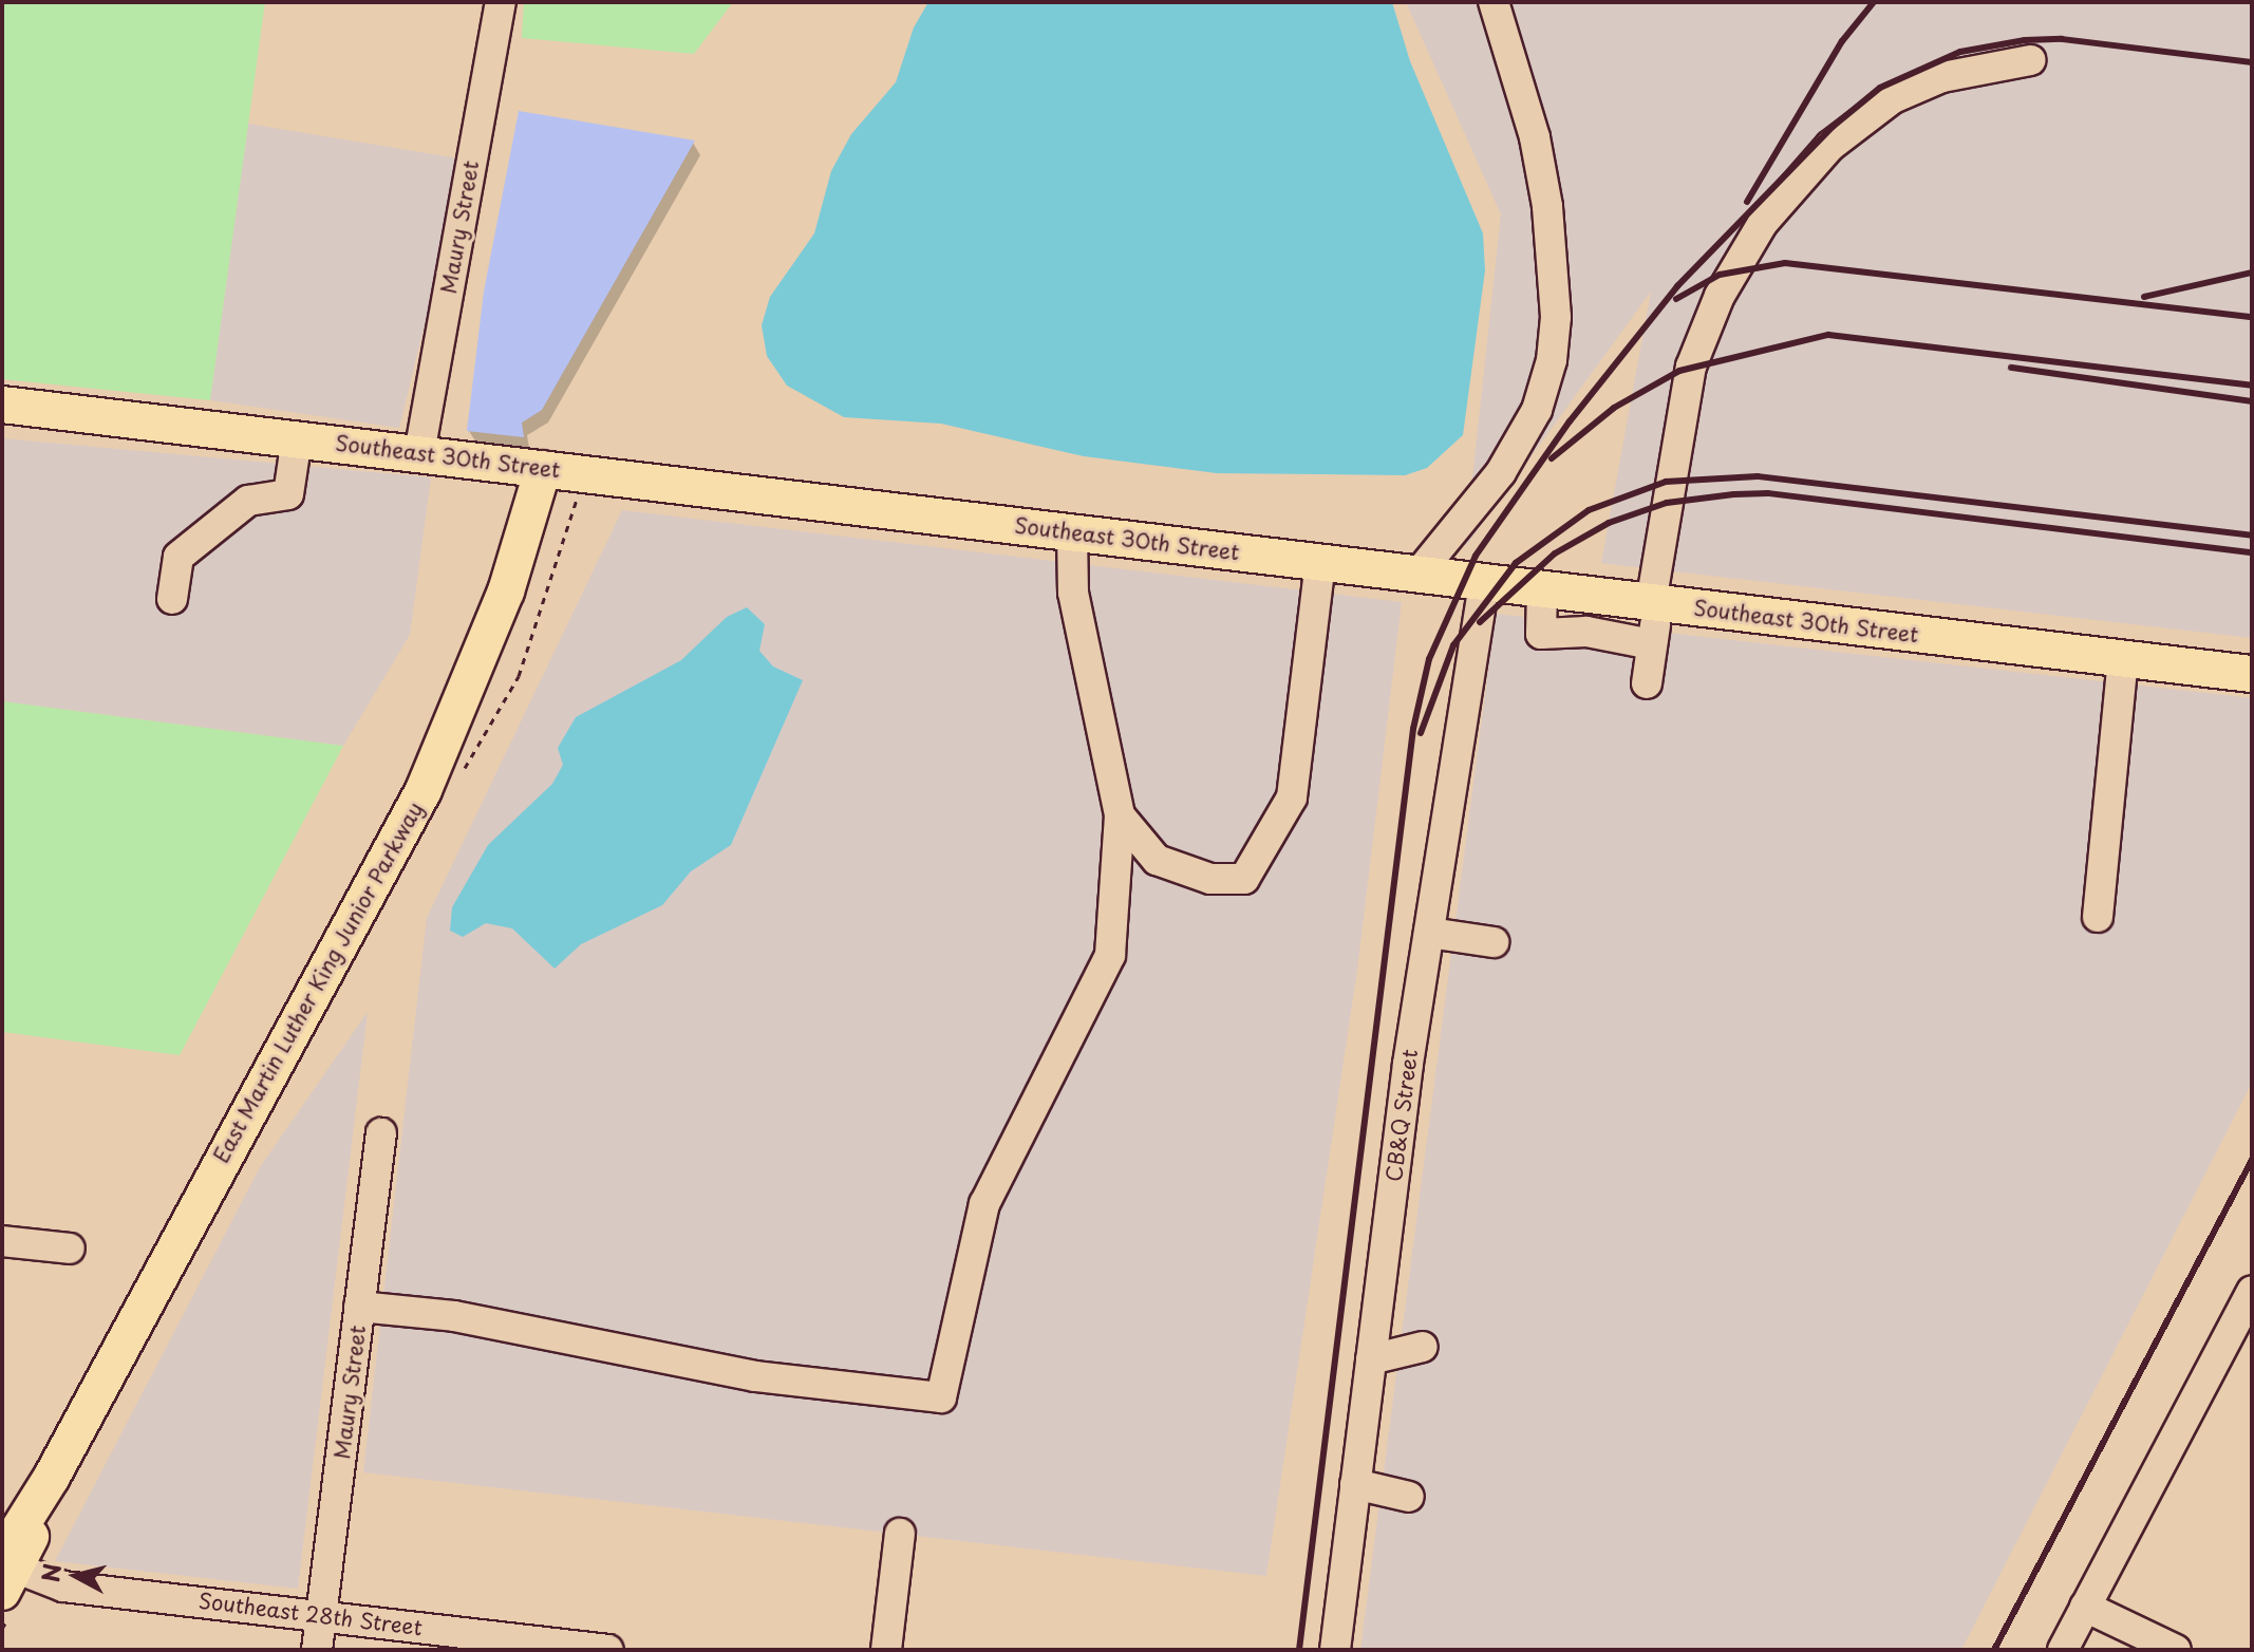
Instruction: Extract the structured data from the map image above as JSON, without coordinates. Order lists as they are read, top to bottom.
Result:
{
  "streets": {
    "main road": ["Southeast 30th Street", "East Martin Luther King Junior Parkway"],
    "street": ["Maury Street", "CB&Q Street", "Southeast 28th Street"]
  },
  "crossings": [
    ["Maury Street", "Southeast 30th Street"],
    ["Maury Street", "Southeast 28th Street"],
    ["Southeast 30th Street", "East Martin Luther King Junior Parkway"],
    ["Southeast 30th Street", "CB&Q Street"],
    ["East Martin Luther King Junior Parkway", "Southeast 28th Street"]
  ],
  "north": "left"
}
